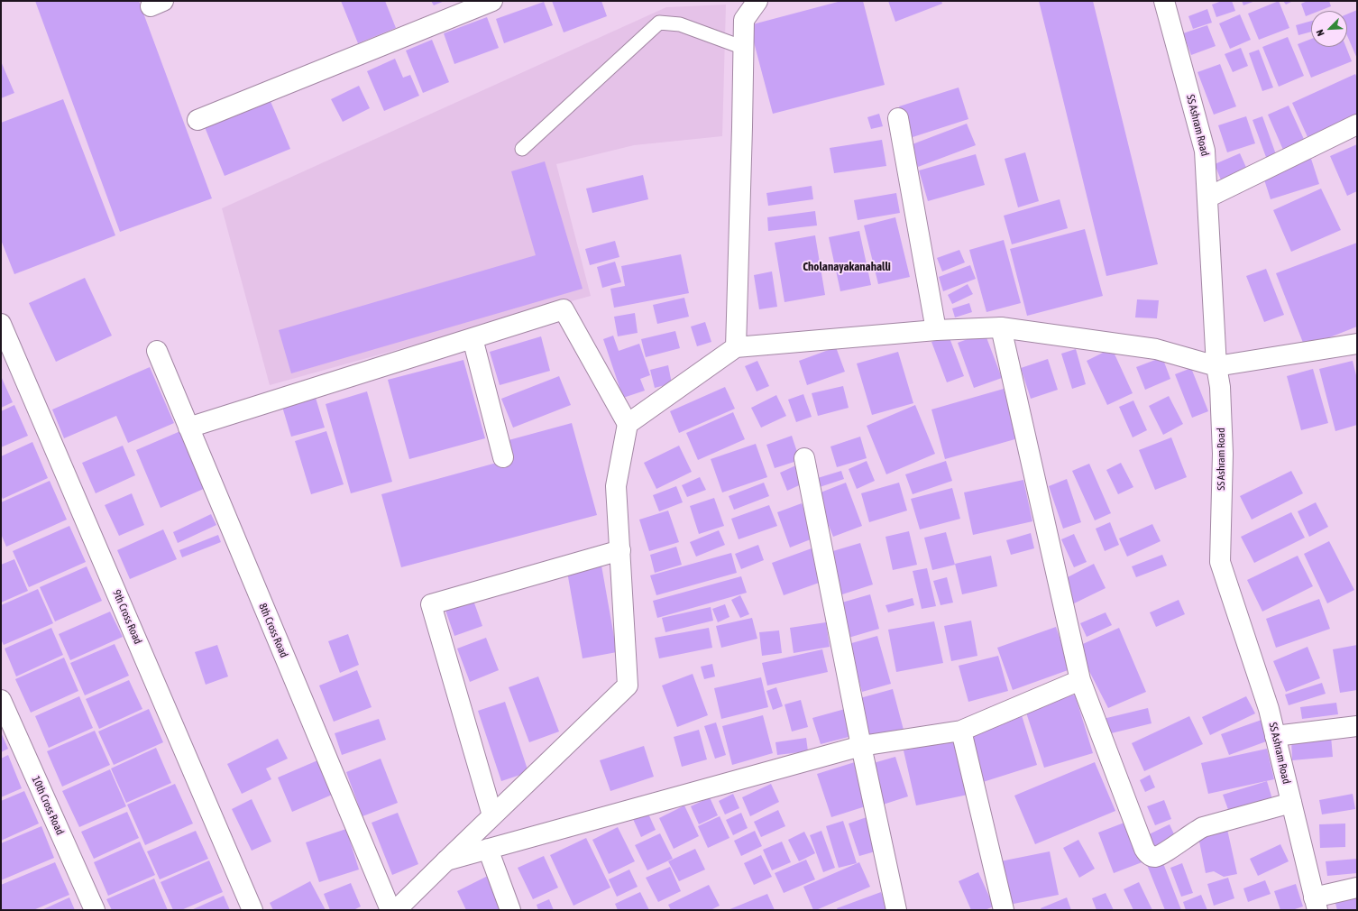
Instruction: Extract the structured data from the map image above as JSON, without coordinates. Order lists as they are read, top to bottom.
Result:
{
  "streets": {
    "street": [
      "SS Ashram Road",
      "9th Cross Road",
      "8th Cross Road",
      "10th Cross Road"
    ]
  },
  "districts": ["Cholanayakanahalli"],
  "north": "bottom left"
}
